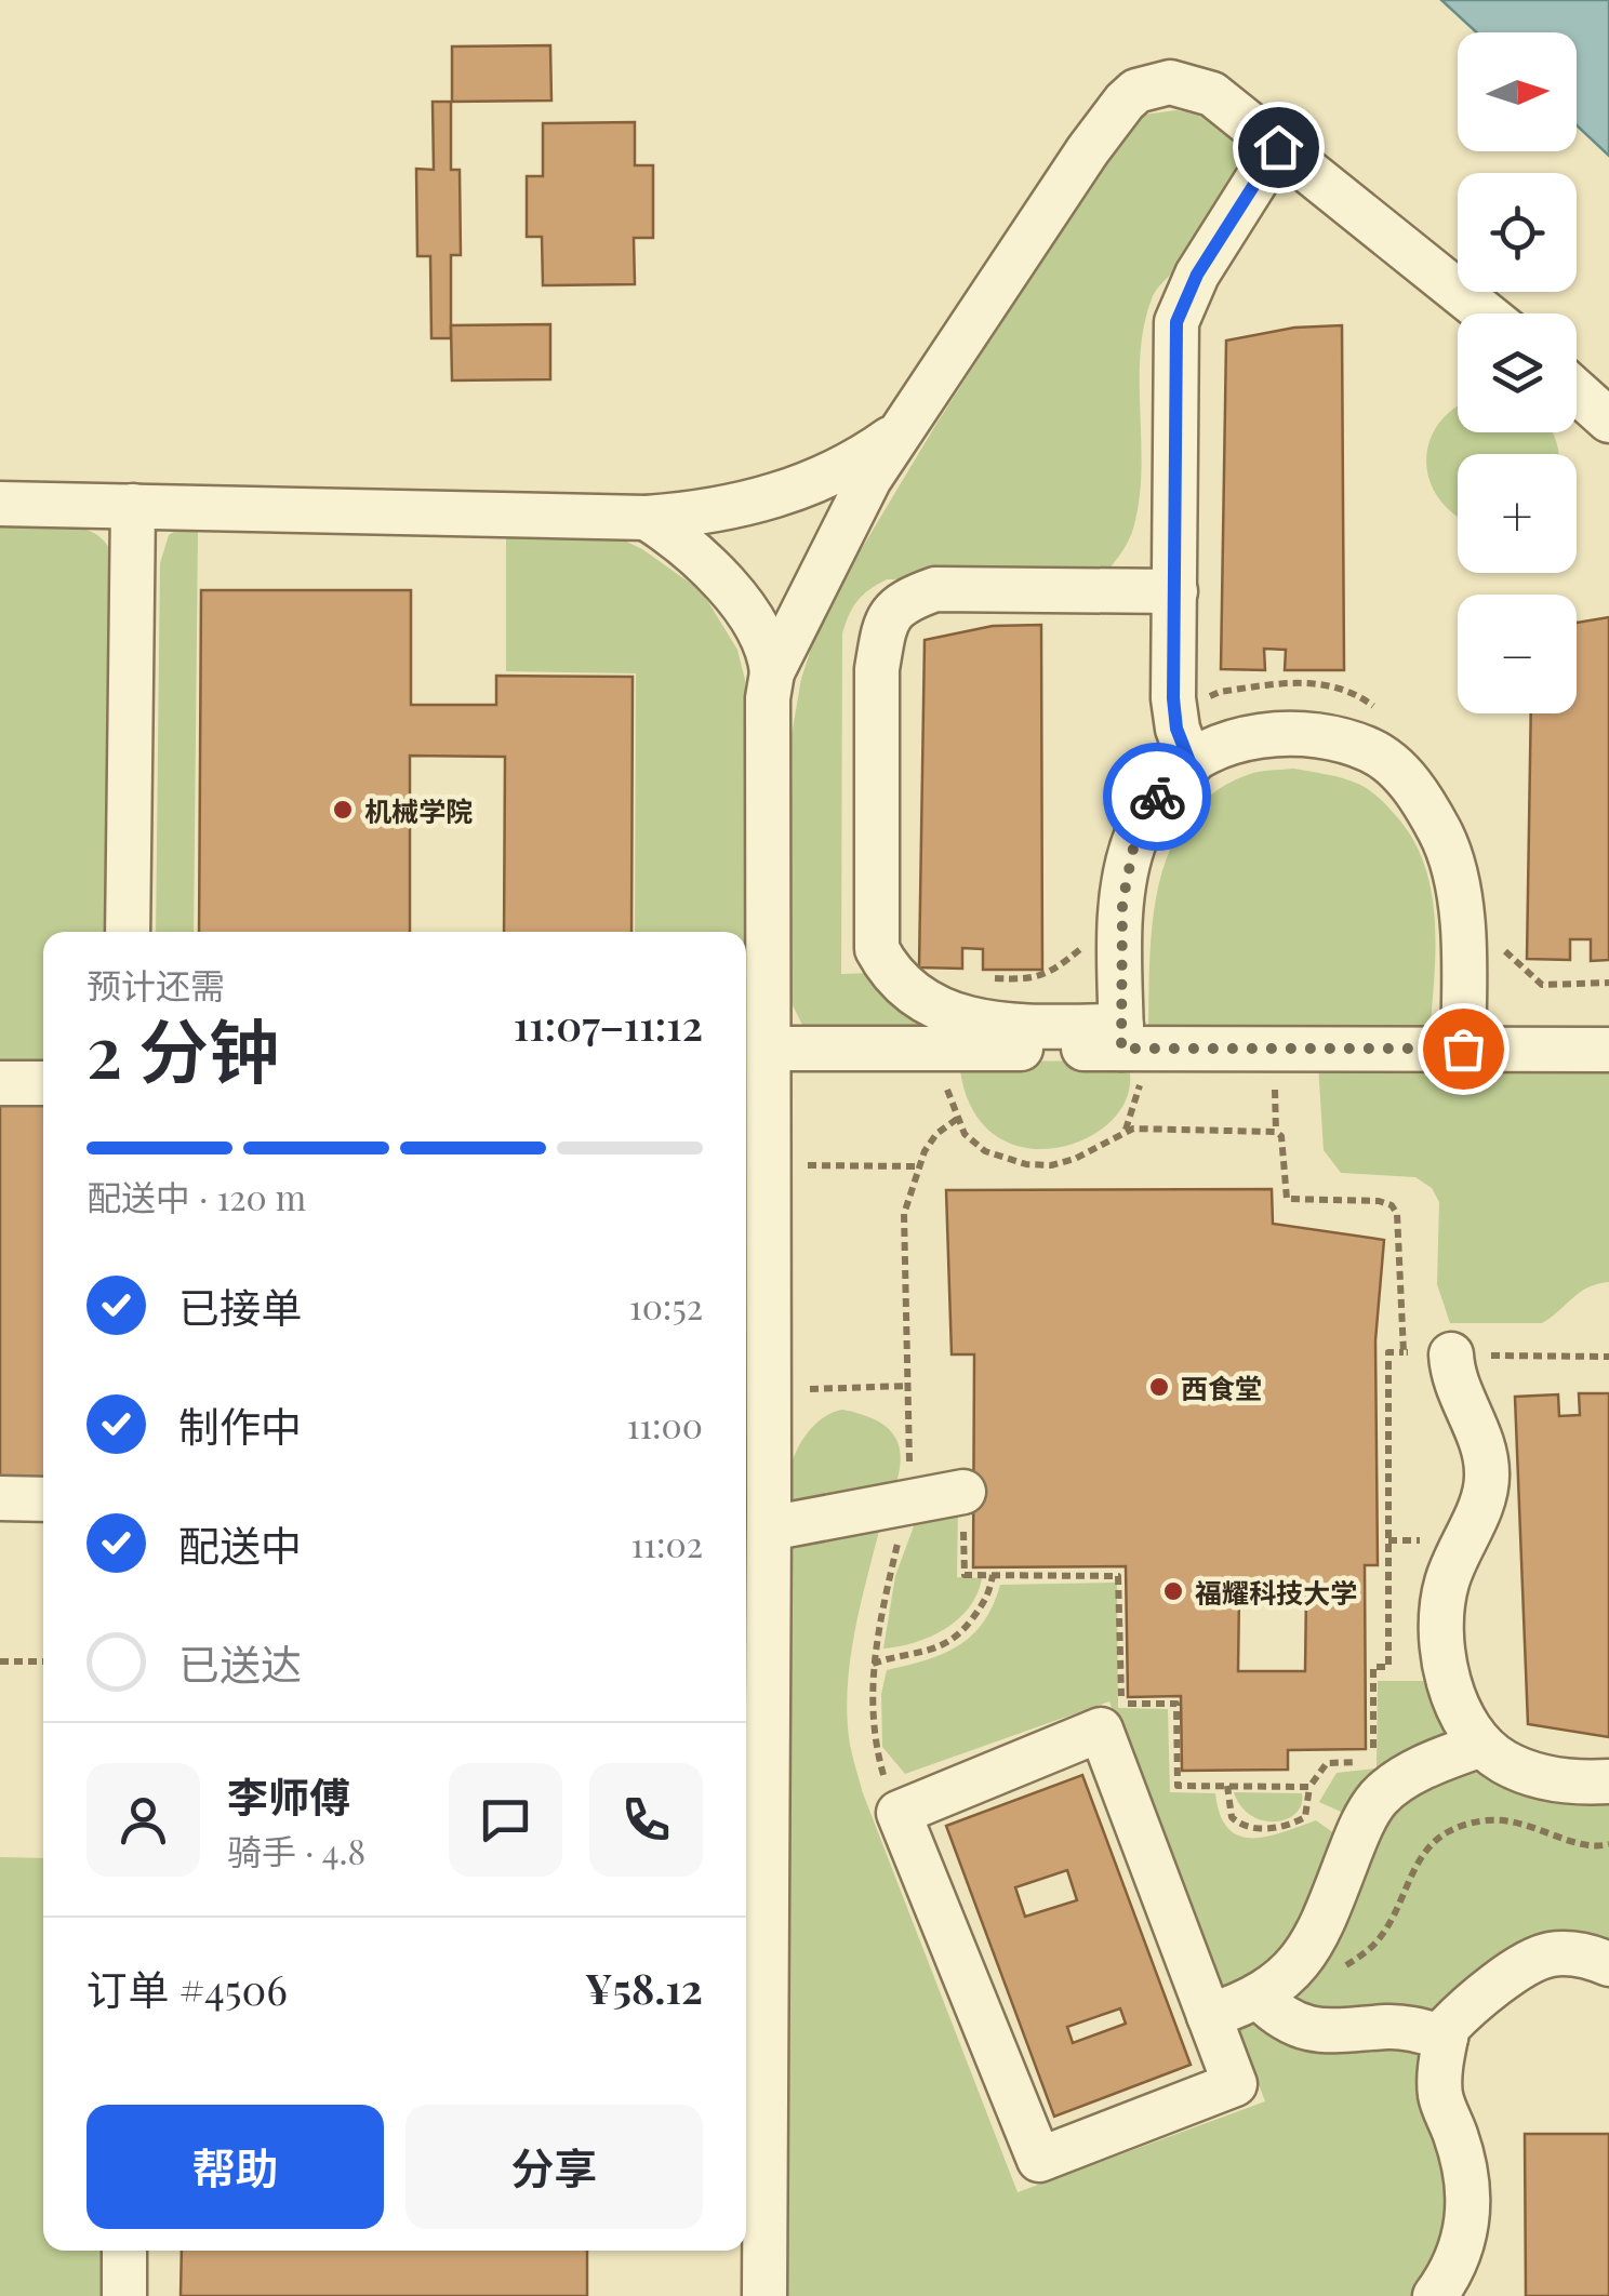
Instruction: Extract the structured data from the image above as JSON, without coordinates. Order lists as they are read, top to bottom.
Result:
{
  "places": ["机械学院", "西食堂", "福耀科技大学"],
  "north": "right",
  "page": {
    "map_buttons": ["+", "−"],
    "heading": ["2 分钟", "预计还需", "11:07–11:12"],
    "panel": [
      "李师傅",
      "骑手 · 4.8",
      "订单 #4506",
      "¥58.12"
    ],
    "bar": "配送中 · 120 m",
    "list": [
      ["已接单", "10:52"],
      ["制作中", "11:00"],
      ["配送中", "11:02"],
      "已送达"
    ],
    "buttons": ["帮助", "分享"]
  }
}
